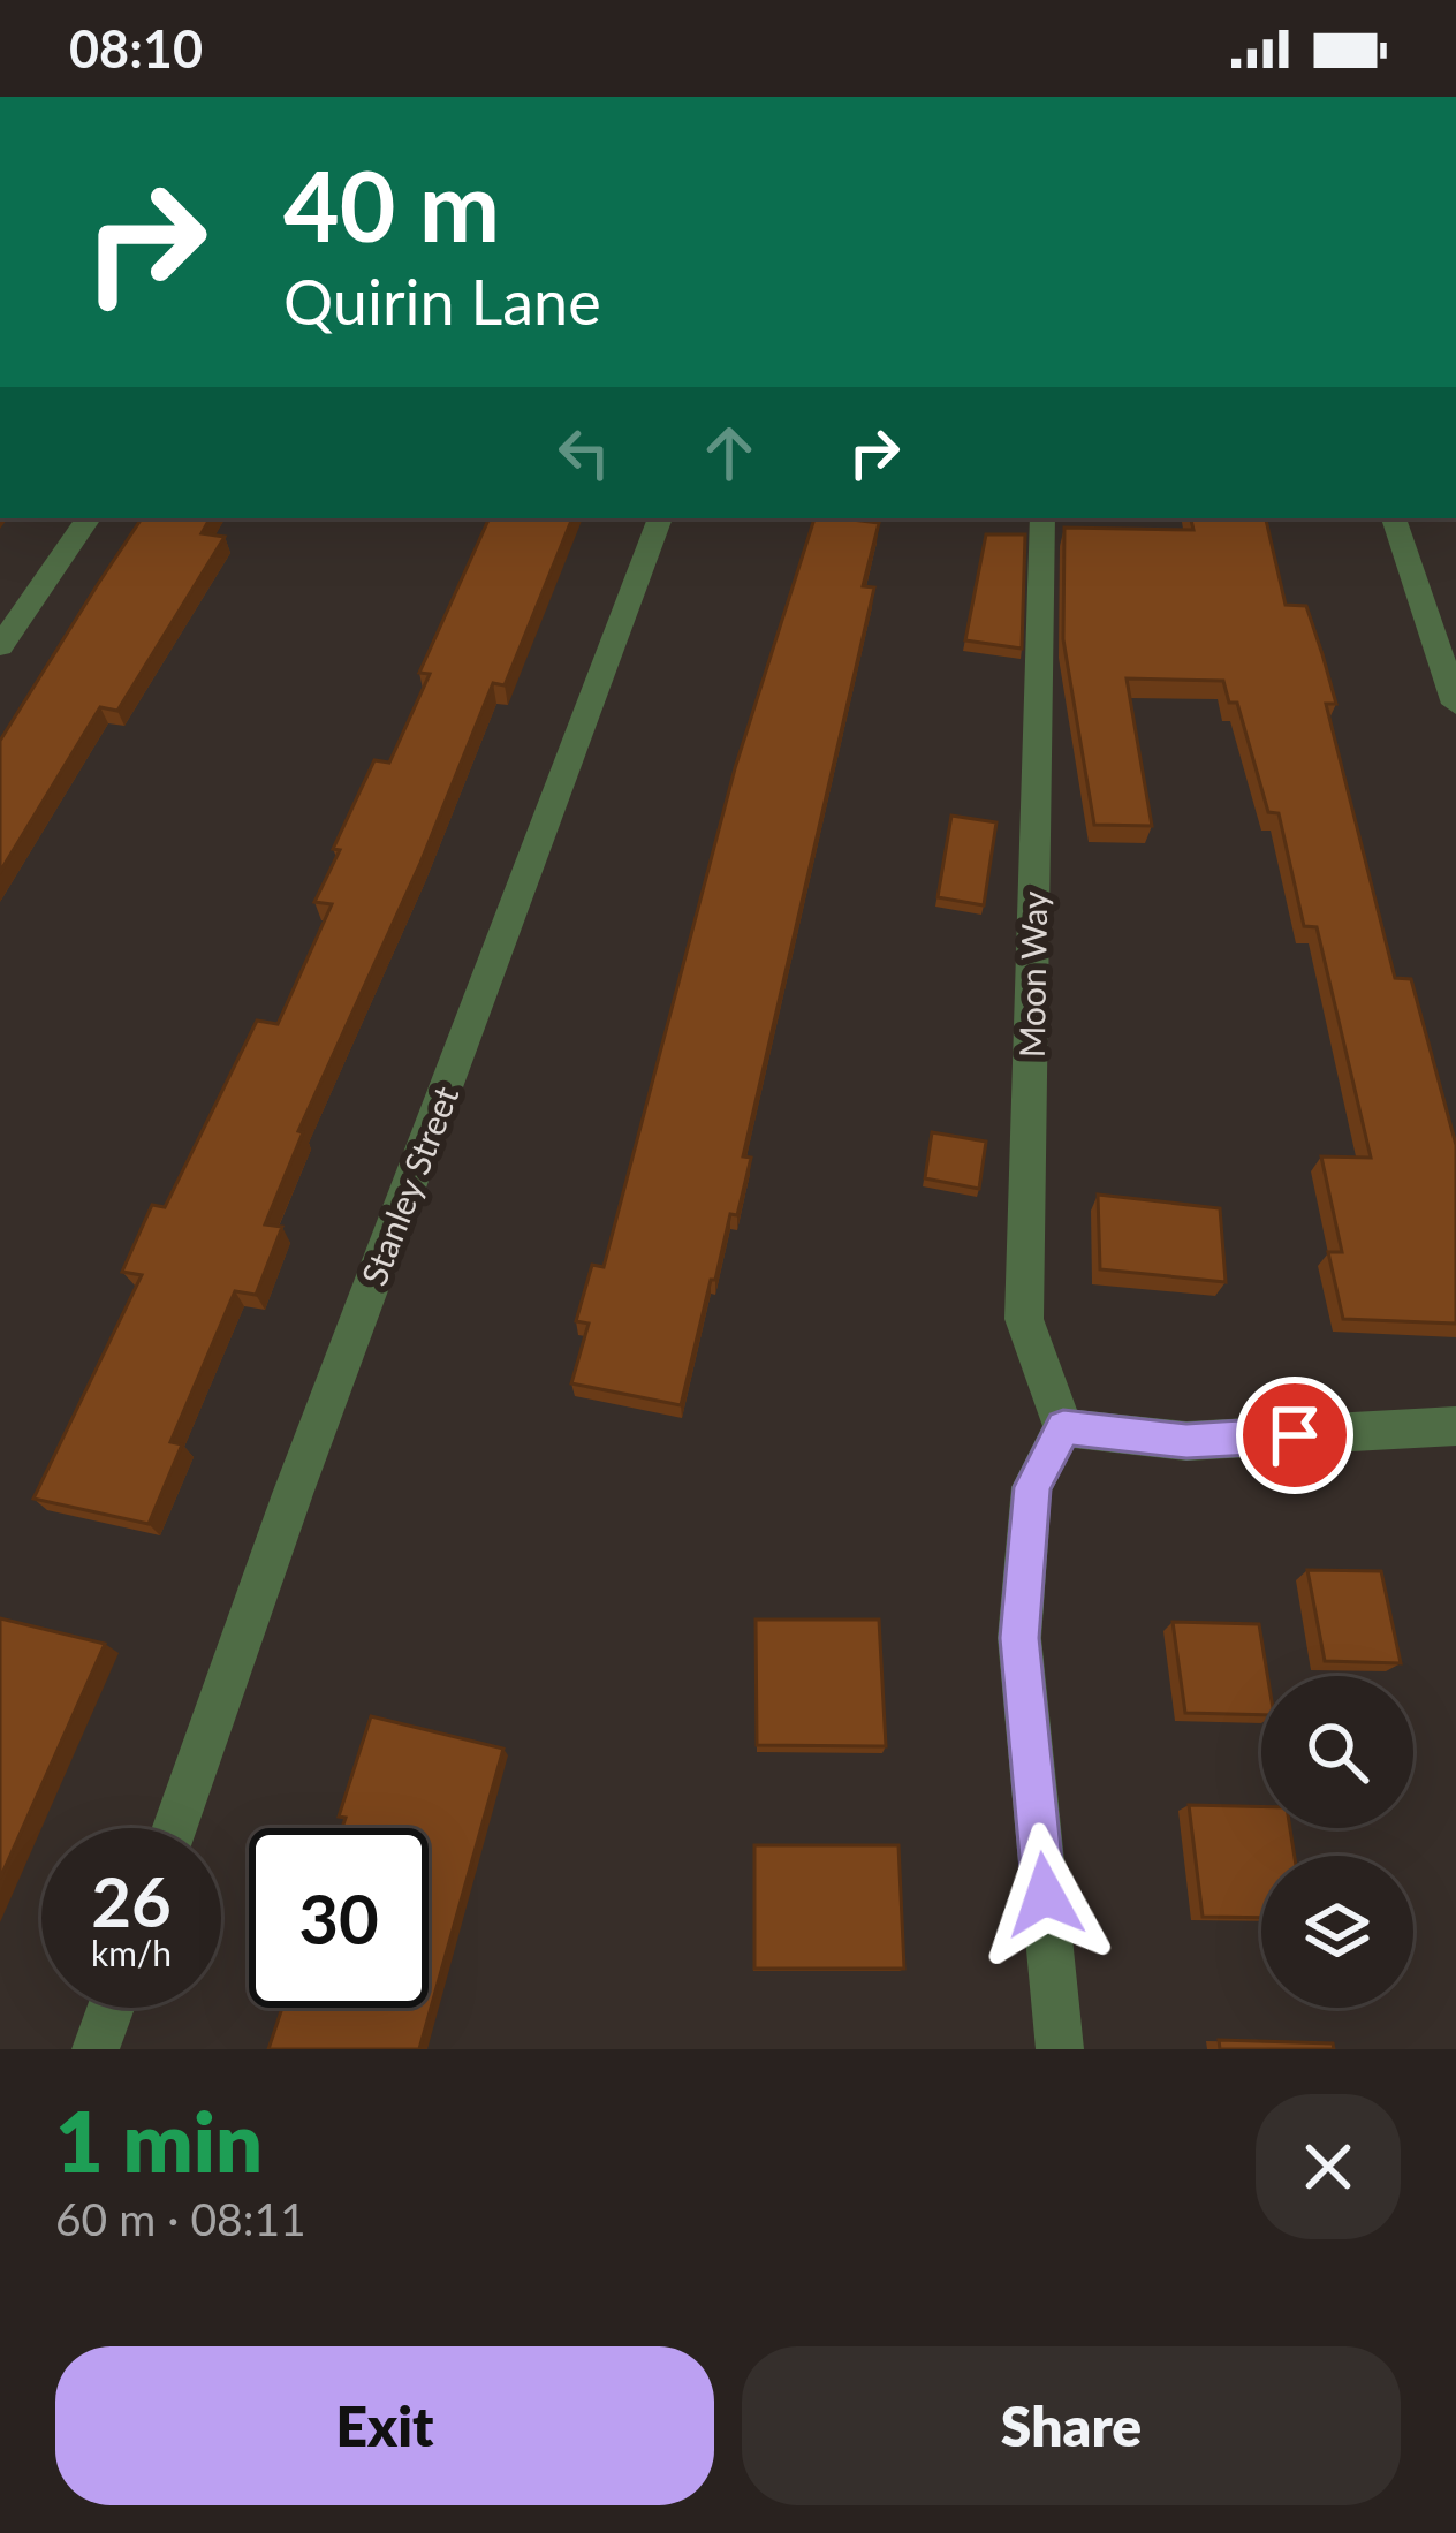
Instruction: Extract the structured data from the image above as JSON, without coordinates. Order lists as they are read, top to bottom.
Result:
{
  "streets": {
    "street": ["Moon Way", "Stanley Street"]
  },
  "page": {
    "status": "08:10",
    "turn": ["40 m", "Quirin Lane"],
    "speed": "26 km/h",
    "limit": "30",
    "heading": ["1 min", "60 m · 08:11"],
    "buttons": ["Exit", "Share"]
  }
}
